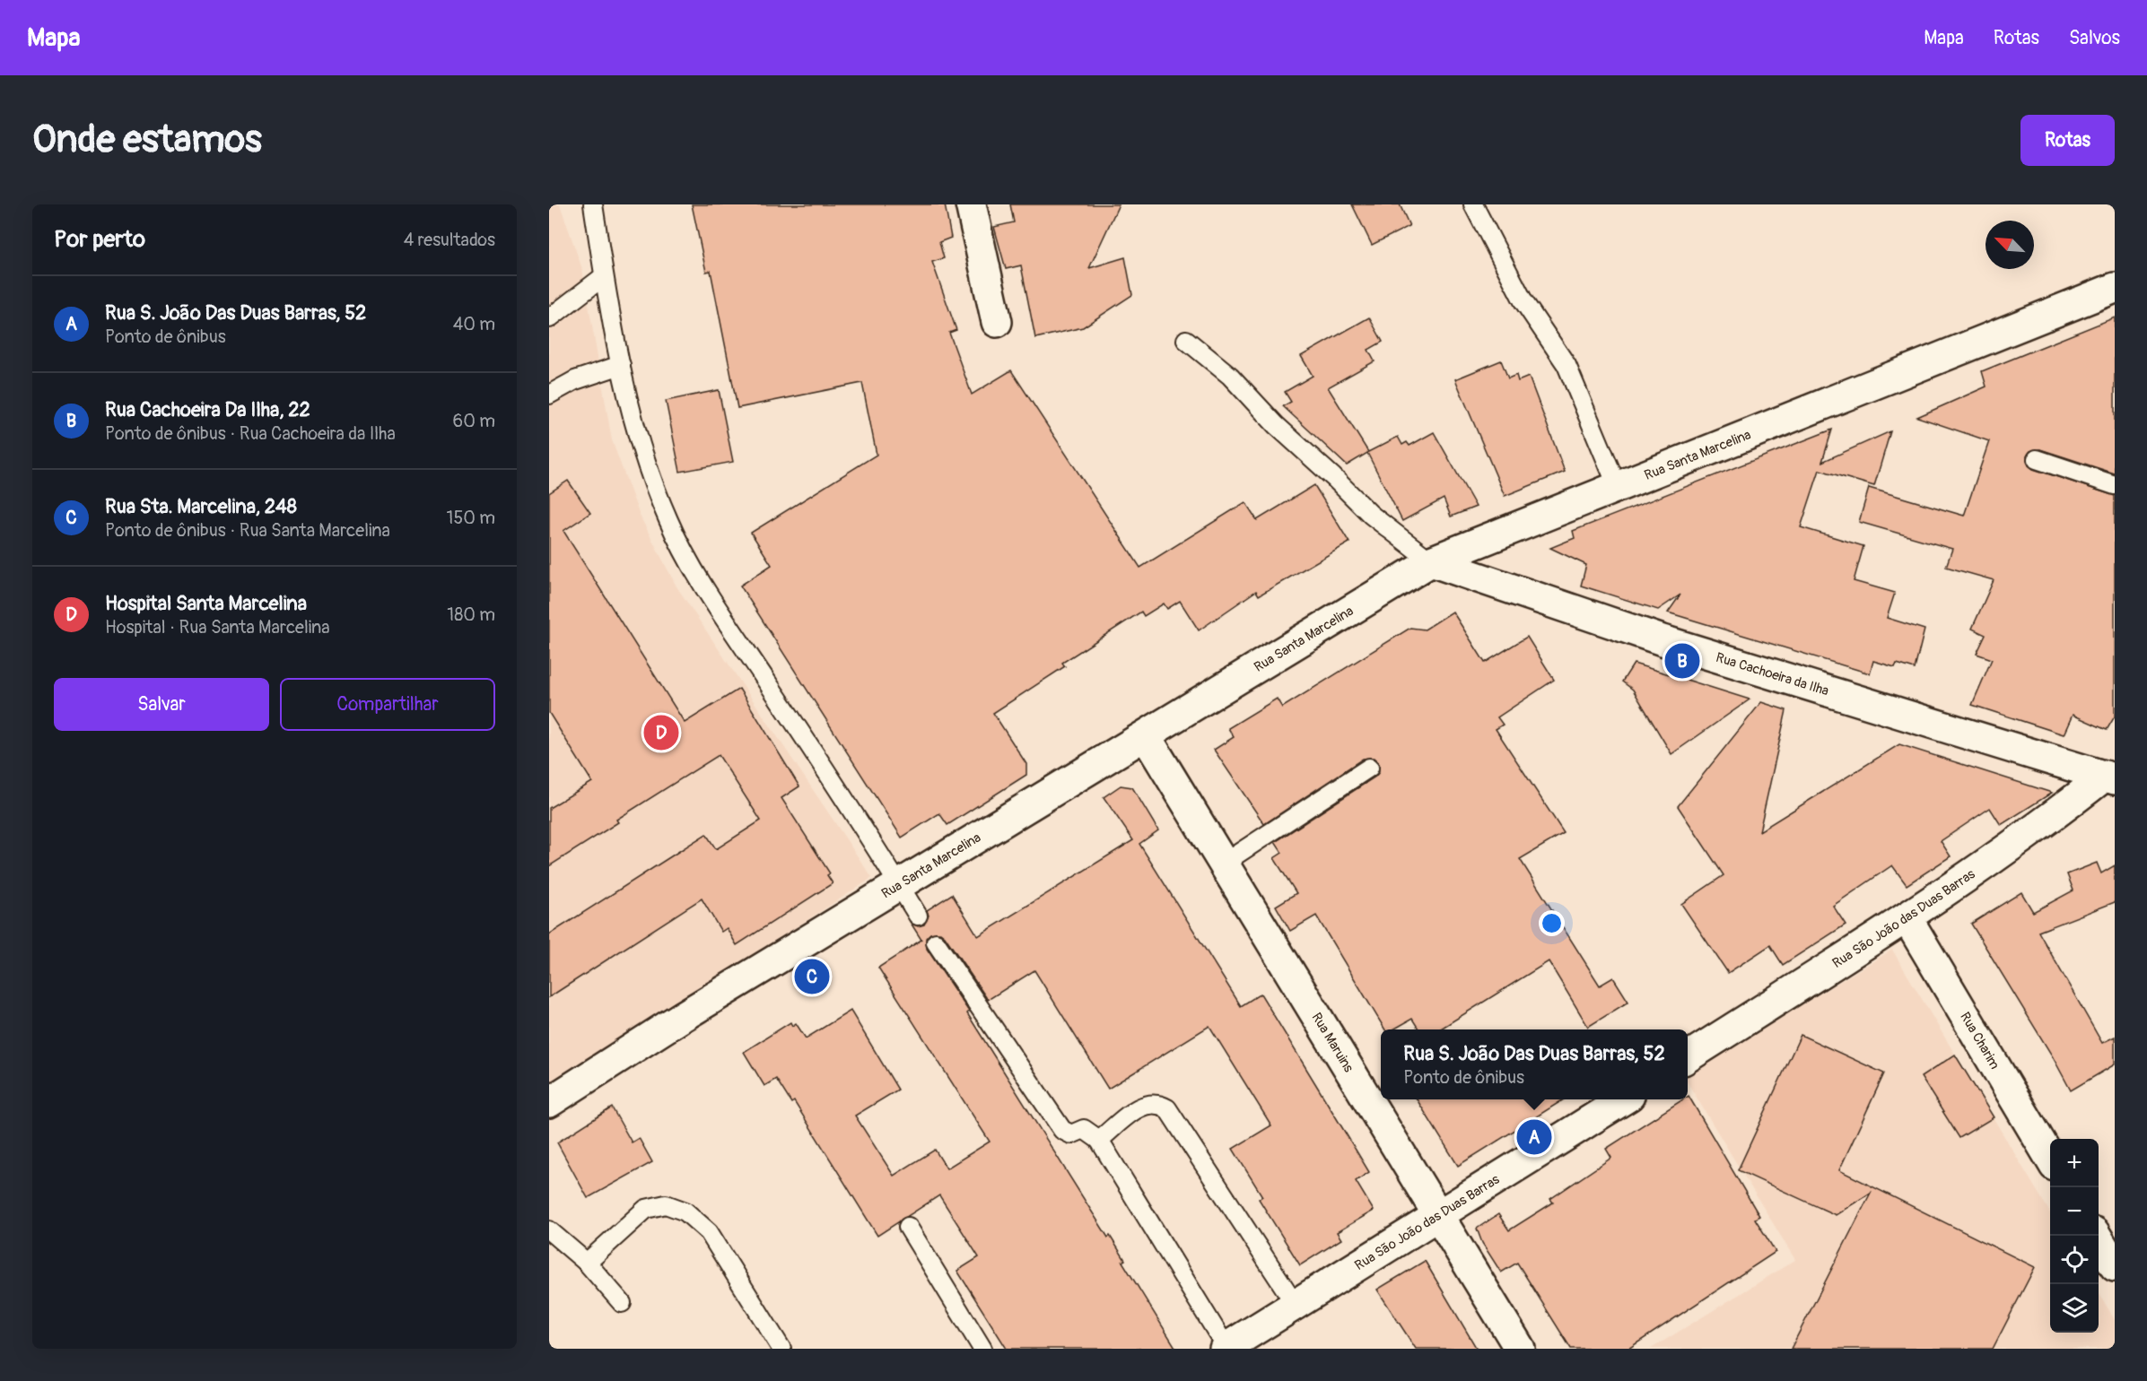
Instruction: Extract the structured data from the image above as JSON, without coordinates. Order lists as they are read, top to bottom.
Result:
{
  "streets": {
    "street": [
      "Rua Santa Marcelina",
      "Rua Cachoeira da Ilha",
      "Rua São João das Duas Barras",
      "Rua Maruins",
      "Rua Charim"
    ]
  },
  "crossings": [
    ["Rua Santa Marcelina", "Rua Cachoeira da Ilha"],
    ["Rua Santa Marcelina", "Rua Maruins"],
    ["Rua Cachoeira da Ilha", "Rua São João das Duas Barras"],
    ["Rua São João das Duas Barras", "Rua Maruins"],
    ["Rua São João das Duas Barras", "Rua Charim"]
  ],
  "north": "top left",
  "page": {
    "header": "Mapa",
    "nav": ["Mapa", "Rotas", "Salvos"],
    "buttons": [
      "Rotas",
      ["Salvar", "Compartilhar"]
    ],
    "title": "Onde estamos",
    "heading": ["Por perto", "4 resultados"],
    "list": [
      {
        "mark": "A",
        "name": "Rua S. João Das Duas Barras, 52",
        "note": "Ponto de ônibus",
        "value": "40 m"
      },
      {
        "mark": "B",
        "name": "Rua Cachoeira Da Ilha, 22",
        "note": "Ponto de ônibus · Rua Cachoeira da Ilha",
        "value": "60 m"
      },
      {
        "mark": "C",
        "name": "Rua Sta. Marcelina, 248",
        "note": "Ponto de ônibus · Rua Santa Marcelina",
        "value": "150 m"
      },
      {
        "mark": "D",
        "name": "Hospital Santa Marcelina",
        "note": "Hospital · Rua Santa Marcelina",
        "value": "180 m"
      }
    ],
    "pins": [
      "B",
      "D",
      "C",
      "A"
    ],
    "popup": ["Rua S. João Das Duas Barras, 52", "Ponto de ônibus"],
    "map_buttons": ["+", "−"]
  }
}
